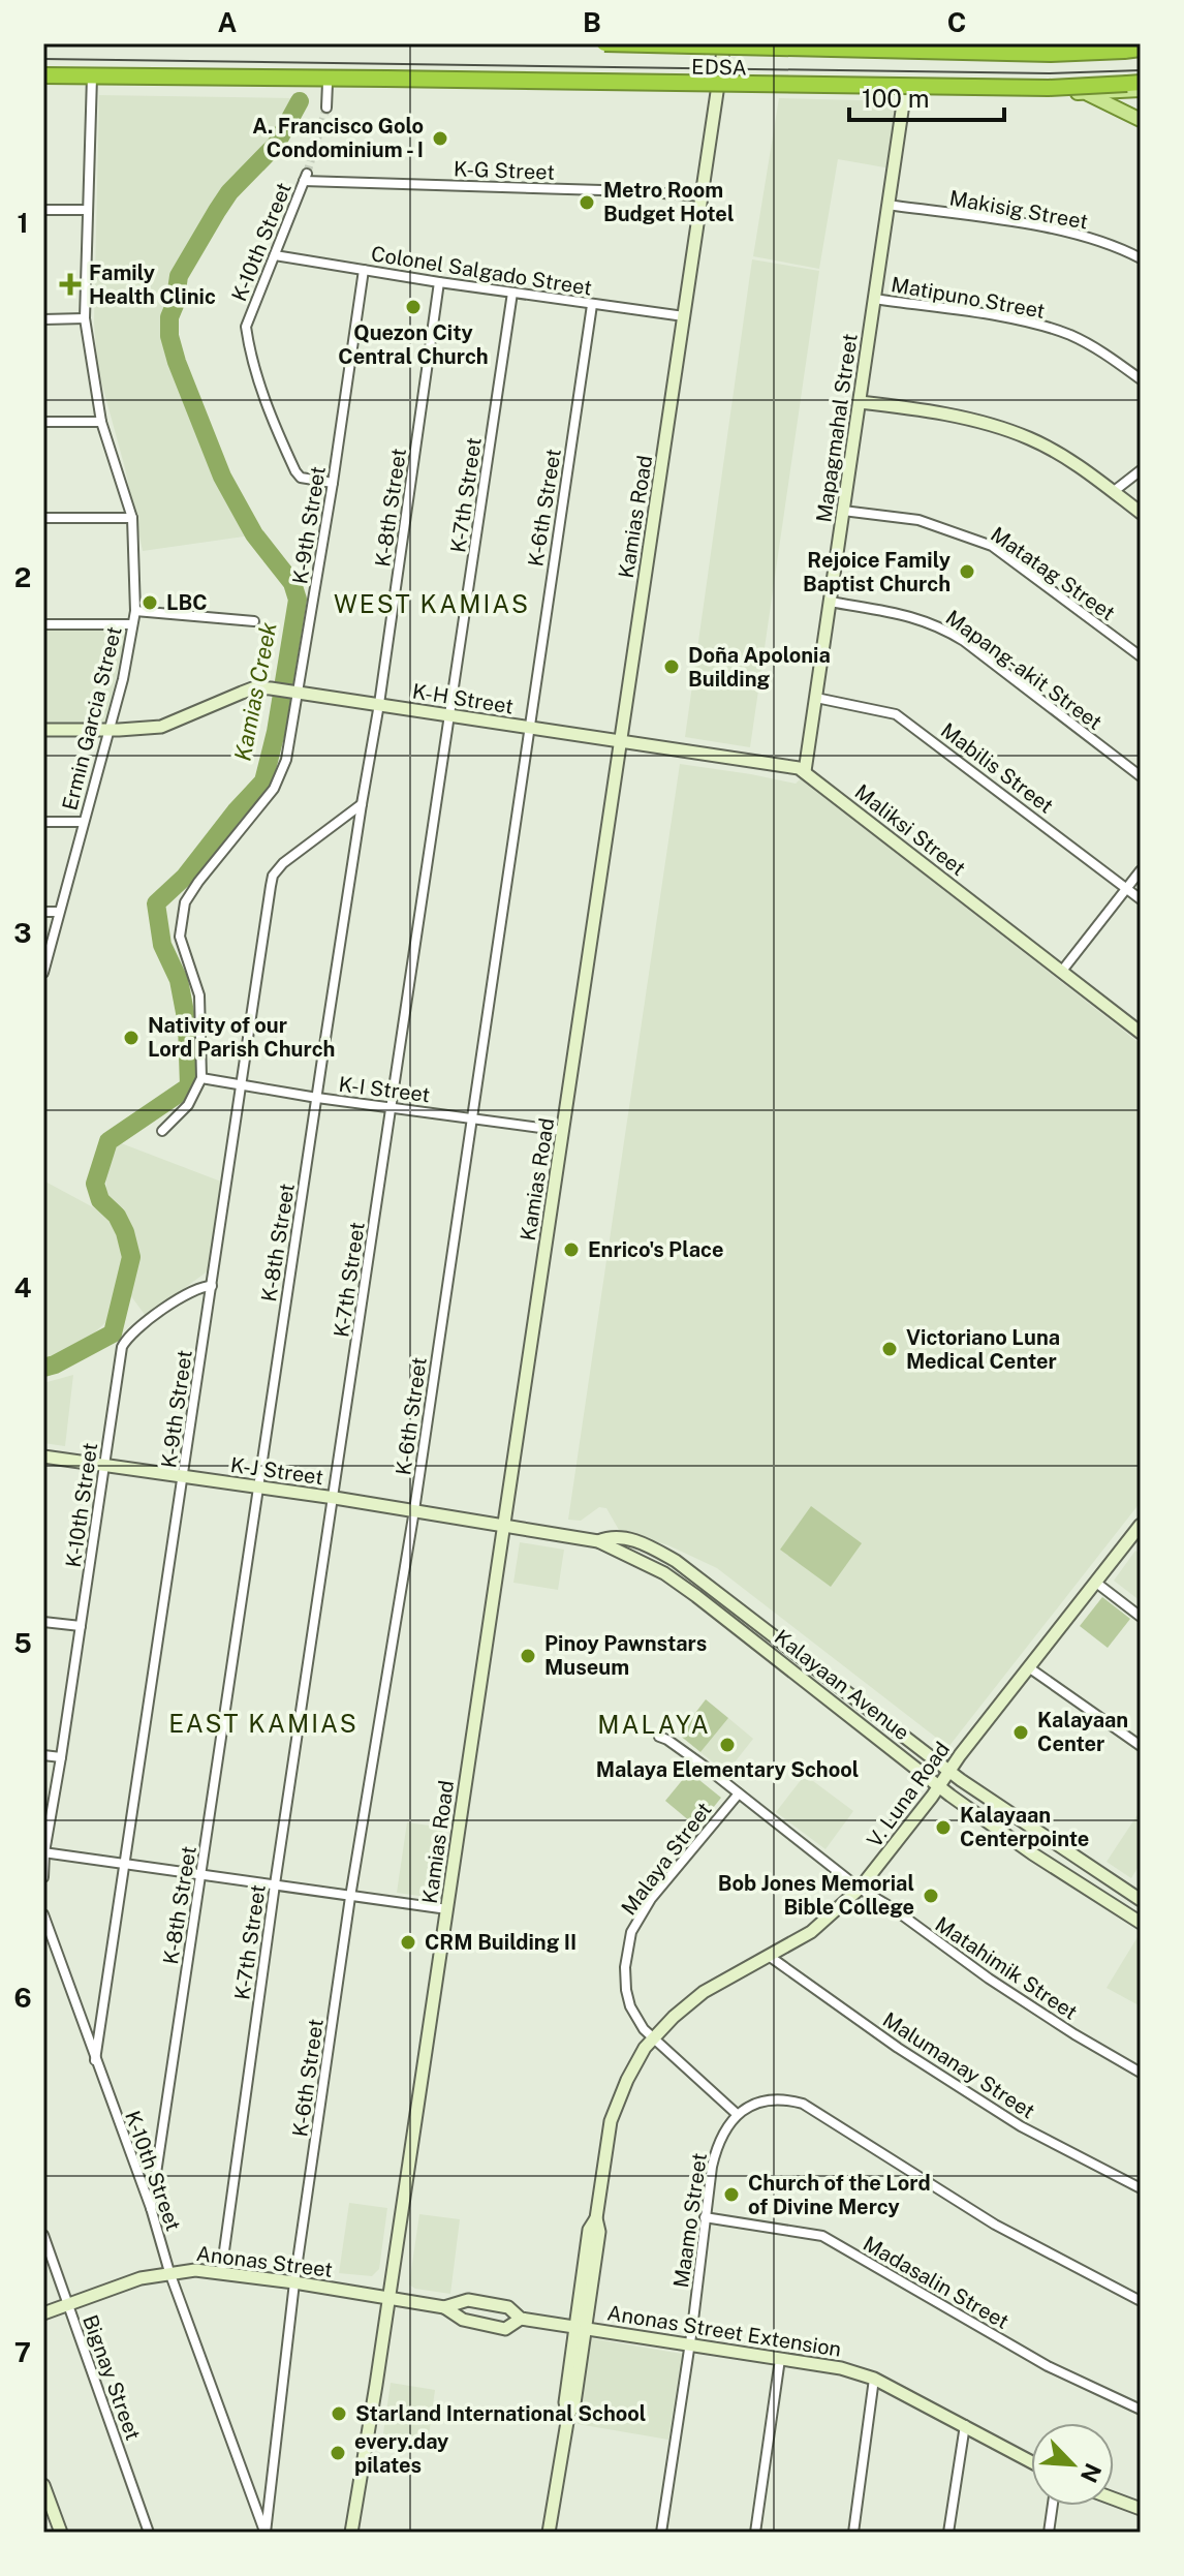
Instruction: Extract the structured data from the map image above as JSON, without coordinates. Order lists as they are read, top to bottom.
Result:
{
  "streets": {
    "highway": ["EDSA"],
    "main road": [
      "Mapagmahal Street",
      "Kamias Road",
      "K-H Street",
      "Maliksi Street",
      "K-J Street",
      "Kalayaan Avenue",
      "V. Luna Road",
      "Anonas Street",
      "Anonas Street Extension"
    ],
    "street": [
      "K-G Street",
      "Makisig Street",
      "K-10th Street",
      "Colonel Salgado Street",
      "Matipuno Street",
      "K-7th Street",
      "K-8th Street",
      "K-6th Street",
      "K-9th Street",
      "Matatag Street",
      "Mapang-akit Street",
      "Ermin Garcia Street",
      "Mabilis Street",
      "K-I Street",
      "Malaya Street",
      "Matahimik Street",
      "Malumanay Street",
      "Maamo Street",
      "Madasalin Street",
      "Bignay Street"
    ]
  },
  "crossings": [
    ["EDSA", "Mapagmahal Street"],
    ["EDSA", "Kamias Road"],
    ["EDSA", "Ermin Garcia Street"],
    ["K-G Street", "K-10th Street"],
    ["K-G Street", "Kamias Road"],
    ["Makisig Street", "Mapagmahal Street"],
    ["K-10th Street", "Colonel Salgado Street"],
    ["K-10th Street", "K-8th Street"],
    ["K-10th Street", "K-6th Street"],
    ["K-10th Street", "K-9th Street"],
    ["K-10th Street", "K-J Street"],
    ["K-10th Street", "Anonas Street"],
    ["Colonel Salgado Street", "K-7th Street"],
    ["Colonel Salgado Street", "K-8th Street"],
    ["Colonel Salgado Street", "K-6th Street"],
    ["Colonel Salgado Street", "Kamias Road"],
    ["Colonel Salgado Street", "K-9th Street"],
    ["Matipuno Street", "Mapagmahal Street"],
    ["Mapagmahal Street", "Matatag Street"],
    ["Mapagmahal Street", "Mapang-akit Street"],
    ["Mapagmahal Street", "Mabilis Street"],
    ["Mapagmahal Street", "Maliksi Street"],
    ["K-7th Street", "K-H Street"],
    ["K-7th Street", "K-I Street"],
    ["K-7th Street", "K-J Street"],
    ["K-7th Street", "Anonas Street"],
    ["K-8th Street", "K-9th Street"],
    ["K-8th Street", "K-H Street"],
    ["K-8th Street", "K-I Street"],
    ["K-8th Street", "K-J Street"],
    ["K-6th Street", "K-H Street"],
    ["K-6th Street", "K-I Street"],
    ["K-6th Street", "K-J Street"],
    ["K-6th Street", "Anonas Street"],
    ["Kamias Road", "K-H Street"],
    ["Kamias Road", "Maliksi Street"],
    ["Kamias Road", "K-I Street"],
    ["Kamias Road", "K-J Street"],
    ["Kamias Road", "Kalayaan Avenue"],
    ["Kamias Road", "Anonas Street"],
    ["Kamias Road", "Anonas Street Extension"],
    ["K-9th Street", "K-H Street"],
    ["K-9th Street", "K-I Street"],
    ["K-9th Street", "K-J Street"],
    ["K-H Street", "Ermin Garcia Street"],
    ["K-H Street", "Maliksi Street"],
    ["K-J Street", "Kalayaan Avenue"],
    ["Kalayaan Avenue", "V. Luna Road"],
    ["V. Luna Road", "Malaya Street"],
    ["V. Luna Road", "Matahimik Street"],
    ["V. Luna Road", "Malumanay Street"],
    ["V. Luna Road", "Anonas Street Extension"],
    ["Malaya Street", "Matahimik Street"],
    ["Malaya Street", "Maamo Street"],
    ["Maamo Street", "Madasalin Street"],
    ["Maamo Street", "Anonas Street Extension"],
    ["Anonas Street", "Anonas Street Extension"],
    ["Anonas Street", "Bignay Street"]
  ],
  "districts": ["WEST KAMIAS", "EAST KAMIAS", "MALAYA"],
  "water": ["Kamias Creek"],
  "places": {
    "other": [
      "A. Francisco Golo Condominium - I",
      "Metro Room Budget Hotel",
      "Quezon City Central Church",
      "Rejoice Family Baptist Church",
      "LBC",
      "Doña Apolonia Building",
      "Nativity of our Lord Parish Church",
      "Enrico's Place",
      "Victoriano Luna Medical Center",
      "Pinoy Pawnstars Museum",
      "Kalayaan Center",
      "Malaya Elementary School",
      "Kalayaan Centerpointe",
      "Bob Jones Memorial Bible College",
      "CRM Building II",
      "Church of the Lord of Divine Mercy",
      "Starland International School",
      "every.day pilates"
    ],
    "health": ["Family Health Clinic"]
  },
  "scale_bar": "100 m",
  "north": "bottom right",
  "grid": {
    "columns": ["A", "B", "C"],
    "rows": [
      "1",
      "2",
      "3",
      "4",
      "5",
      "6",
      "7"
    ]
  }
}
